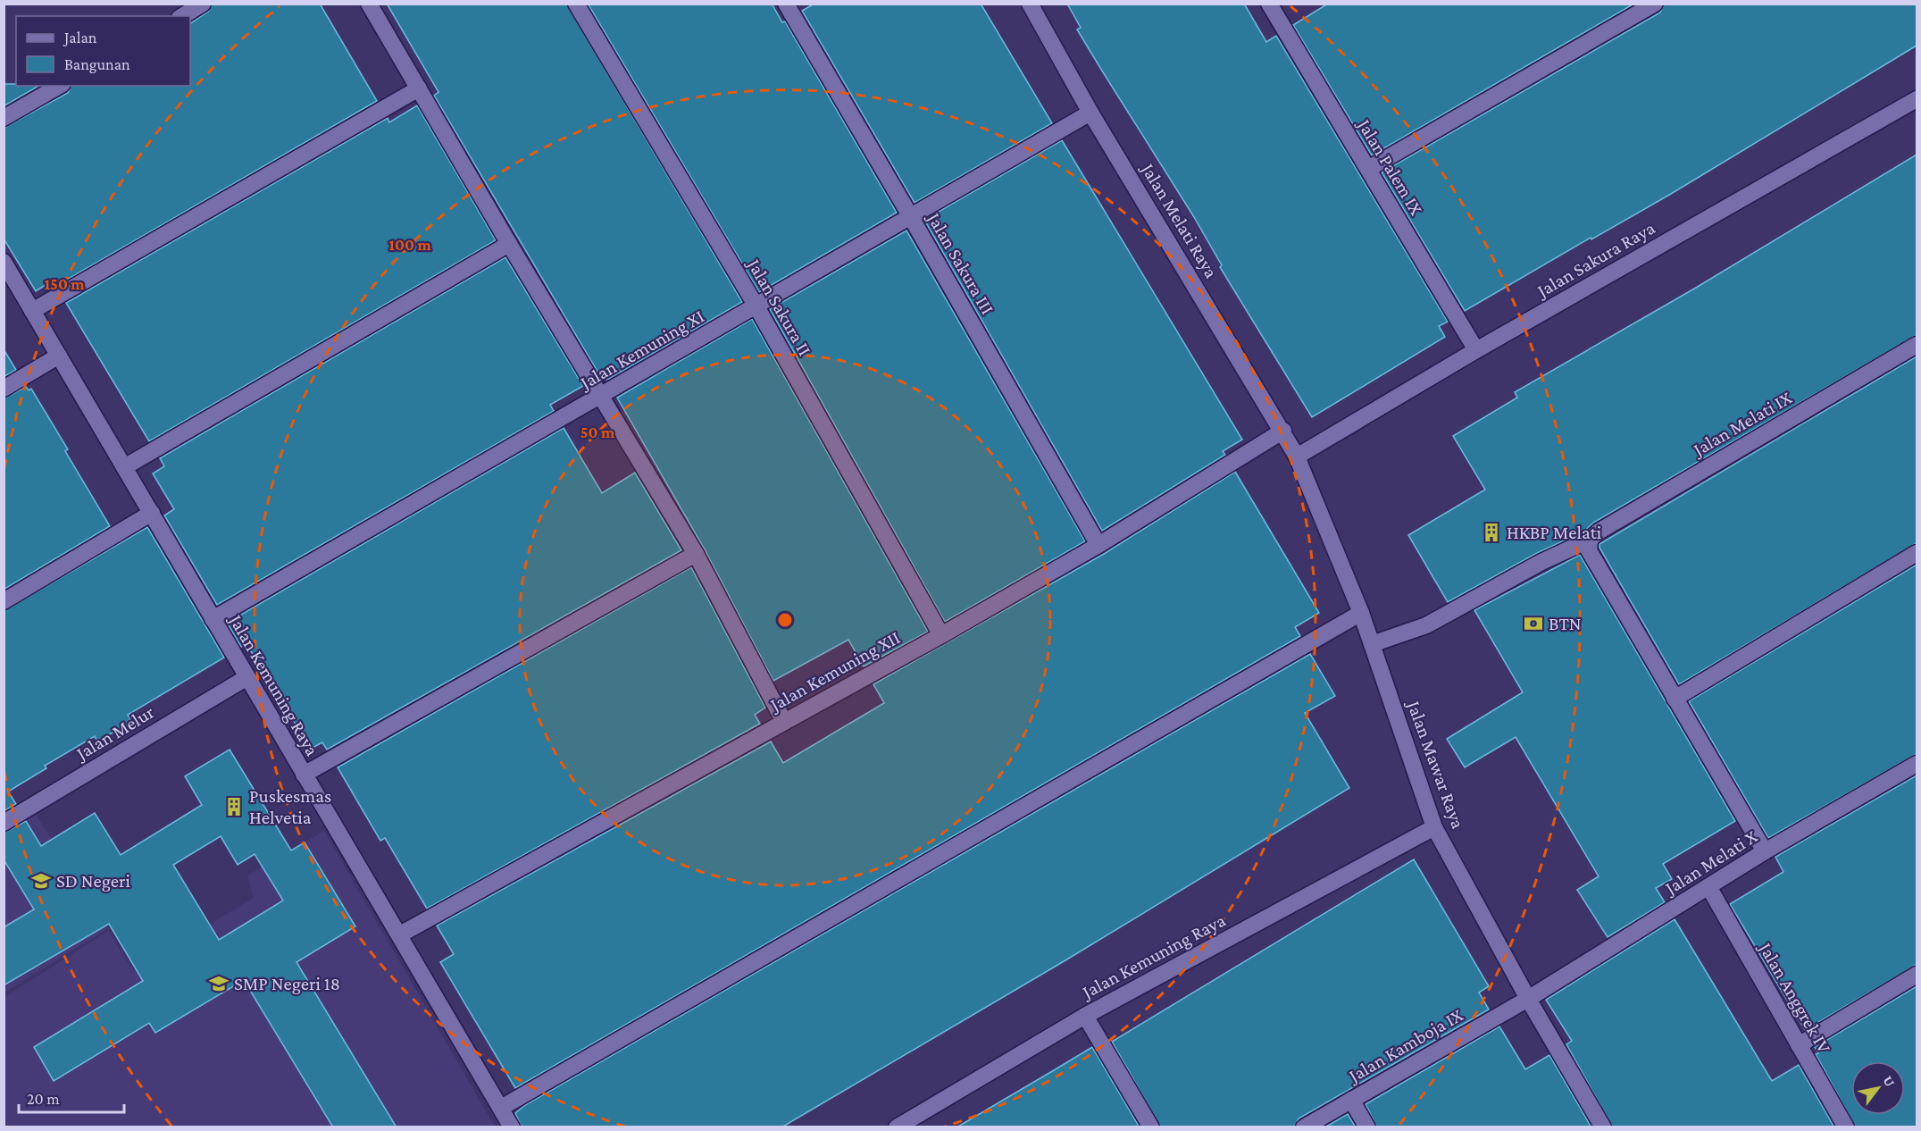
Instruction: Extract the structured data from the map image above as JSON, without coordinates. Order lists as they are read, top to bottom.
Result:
{
  "streets": {
    "street": [
      "Jalan Palem IX",
      "Jalan Melati Raya",
      "Jalan Sakura Raya",
      "Jalan Sakura III",
      "Jalan Sakura II",
      "Jalan Kemuning XI",
      "Jalan Melati IX",
      "Jalan Kemuning XII",
      "Jalan Kemuning Raya",
      "Jalan Melur",
      "Jalan Mawar Raya",
      "Jalan Melati X",
      "Jalan Anggrek IV",
      "Jalan Kamboja IX"
    ]
  },
  "crossings": [
    ["Jalan Palem IX", "Jalan Sakura Raya"],
    ["Jalan Melati Raya", "Jalan Sakura Raya"],
    ["Jalan Melati Raya", "Jalan Kemuning XI"],
    ["Jalan Melati Raya", "Jalan Kemuning XII"],
    ["Jalan Melati Raya", "Jalan Mawar Raya"],
    ["Jalan Sakura Raya", "Jalan Mawar Raya"],
    ["Jalan Sakura III", "Jalan Kemuning XI"],
    ["Jalan Sakura III", "Jalan Kemuning XII"],
    ["Jalan Sakura II", "Jalan Kemuning XI"],
    ["Jalan Sakura II", "Jalan Kemuning XII"],
    ["Jalan Kemuning XI", "Jalan Kemuning Raya"],
    ["Jalan Melati IX", "Jalan Mawar Raya"],
    ["Jalan Kemuning XII", "Jalan Kemuning Raya"],
    ["Jalan Kemuning Raya", "Jalan Melur"],
    ["Jalan Kemuning Raya", "Jalan Mawar Raya"],
    ["Jalan Mawar Raya", "Jalan Melati X"],
    ["Jalan Mawar Raya", "Jalan Kamboja IX"],
    ["Jalan Melati X", "Jalan Anggrek IV"],
    ["Jalan Melati X", "Jalan Kamboja IX"]
  ],
  "places": {
    "building": ["HKBP Melati", "Puskesmas Helvetia"],
    "bank": ["BTN"],
    "school or university": ["SD Negeri", "SMP Negeri 18"]
  },
  "legend": ["Jalan", "Bangunan"],
  "scale_bar": "20 m",
  "north": "top right",
  "rings": ["100 m", "150 m", "50 m"]
}
